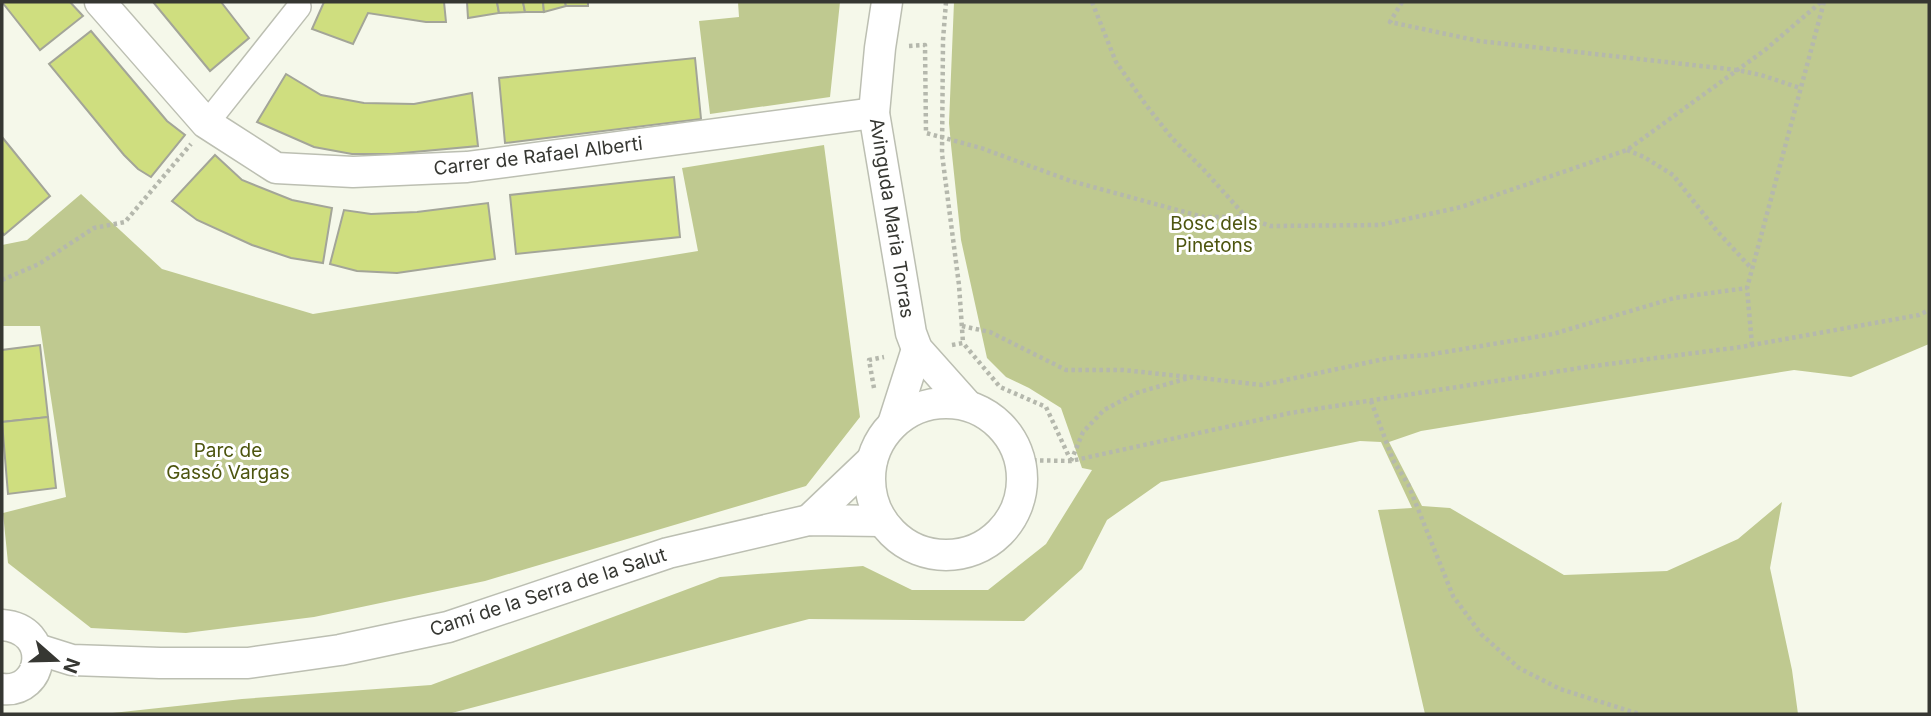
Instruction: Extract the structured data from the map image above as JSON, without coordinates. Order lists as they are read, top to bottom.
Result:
{
  "streets": {
    "street": ["Carrer de Rafael Alberti", "Avinguda Maria Torras", "Camí de la Serra de la Salut"]
  },
  "crossings": [
    ["Carrer de Rafael Alberti", "Avinguda Maria Torras"],
    ["Avinguda Maria Torras", "Camí de la Serra de la Salut"]
  ],
  "parks": ["Bosc dels Pinetons", "Parc de Gassó Vargas"],
  "north": "right"
}
